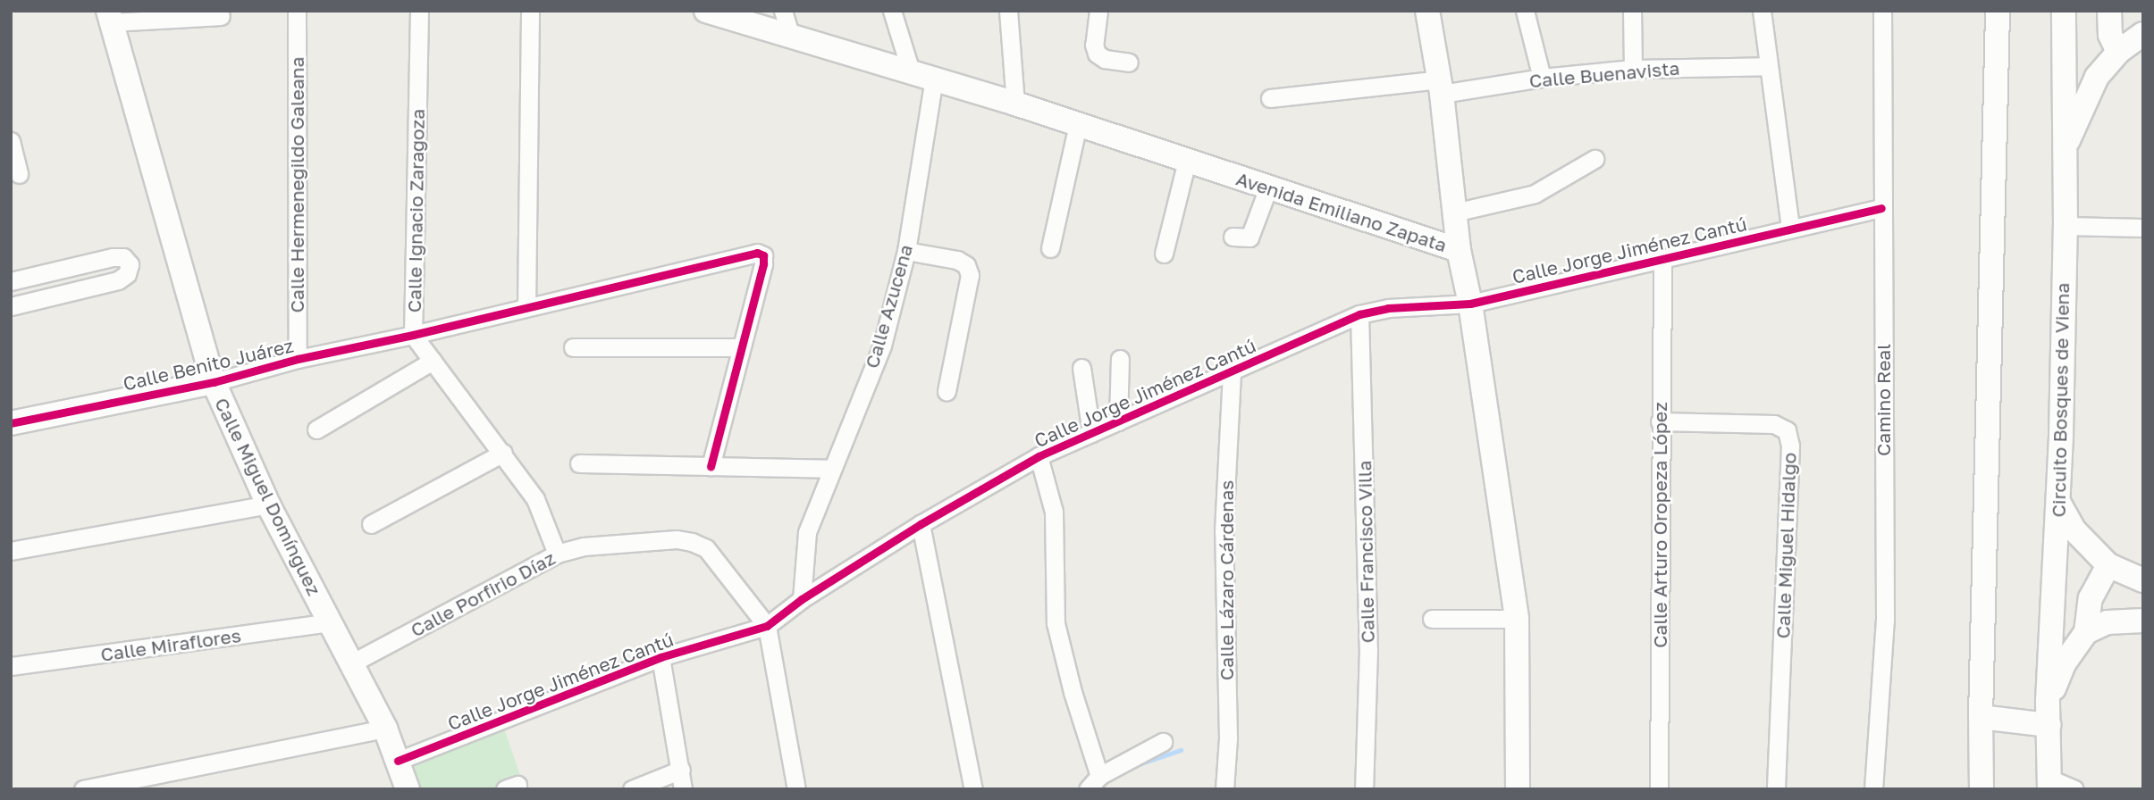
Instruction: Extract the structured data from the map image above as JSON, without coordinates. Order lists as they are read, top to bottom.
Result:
{
  "streets": {
    "street": [
      "Calle Buenavista",
      "Calle Hermenegildo Galeana",
      "Calle Ignacio Zaragoza",
      "Avenida Emiliano Zapata",
      "Calle Jorge Jiménez Cantú",
      "Calle Azucena",
      "Calle Benito Juárez",
      "Camino Real",
      "Circuito Bosques de Viena",
      "Calle Miguel Domínguez",
      "Calle Arturo Oropeza López",
      "Calle Miguel Hidalgo",
      "Calle Francisco Villa",
      "Calle Lázaro Cárdenas",
      "Calle Porfirio Díaz",
      "Calle Miraflores"
    ]
  },
  "crossings": [
    ["Calle Hermenegildo Galeana", "Calle Benito Juárez"],
    ["Calle Ignacio Zaragoza", "Calle Benito Juárez"],
    ["Calle Ignacio Zaragoza", "Calle Porfirio Díaz"],
    ["Avenida Emiliano Zapata", "Calle Jorge Jiménez Cantú"],
    ["Avenida Emiliano Zapata", "Calle Azucena"],
    ["Calle Jorge Jiménez Cantú", "Calle Azucena"],
    ["Calle Jorge Jiménez Cantú", "Camino Real"],
    ["Calle Jorge Jiménez Cantú", "Calle Miguel Domínguez"],
    ["Calle Jorge Jiménez Cantú", "Calle Arturo Oropeza López"],
    ["Calle Jorge Jiménez Cantú", "Calle Francisco Villa"],
    ["Calle Jorge Jiménez Cantú", "Calle Lázaro Cárdenas"],
    ["Calle Jorge Jiménez Cantú", "Calle Porfirio Díaz"],
    ["Calle Benito Juárez", "Calle Miguel Domínguez"],
    ["Calle Miguel Domínguez", "Calle Porfirio Díaz"],
    ["Calle Miguel Domínguez", "Calle Miraflores"],
    ["Calle Arturo Oropeza López", "Calle Miguel Hidalgo"]
  ]
}
